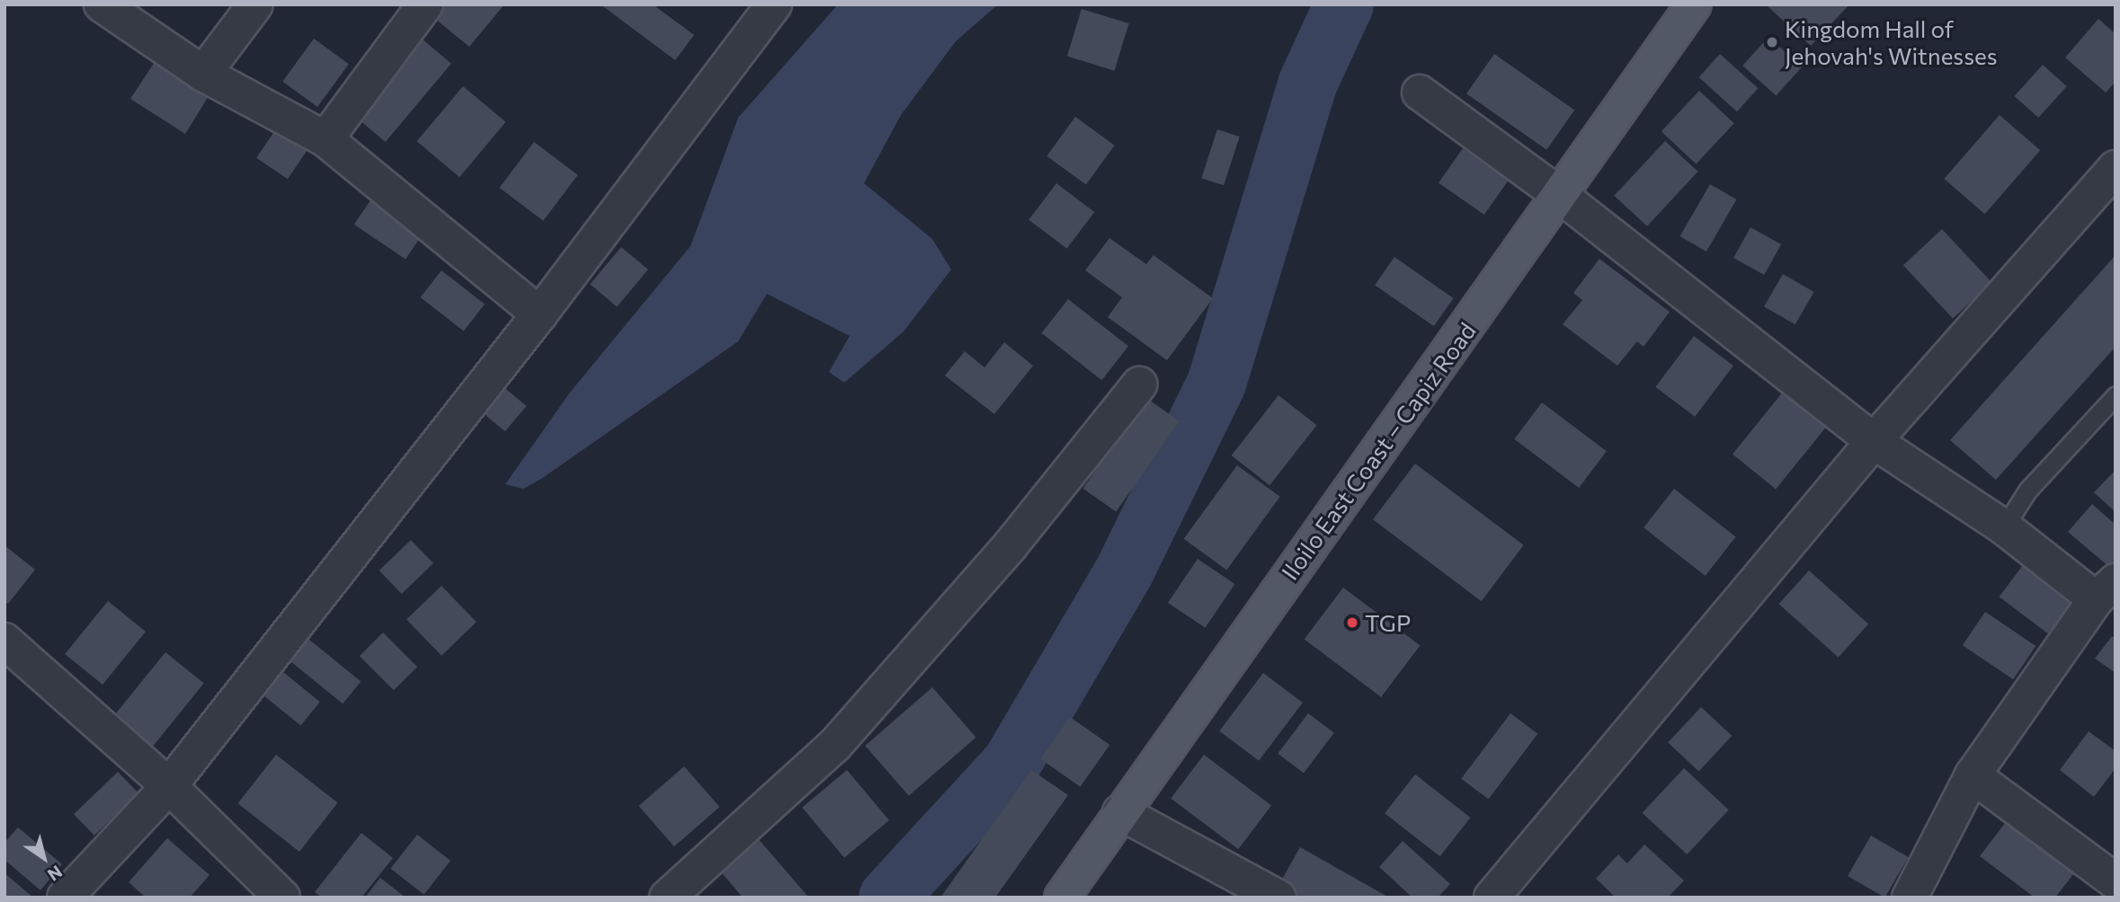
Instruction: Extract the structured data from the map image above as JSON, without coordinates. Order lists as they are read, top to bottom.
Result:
{
  "streets": {
    "main road": ["Iloilo East Coast – Capiz Road"]
  },
  "places": ["Kingdom Hall of Jehovah's Witnesses", "TGP"],
  "north": "bottom right"
}
